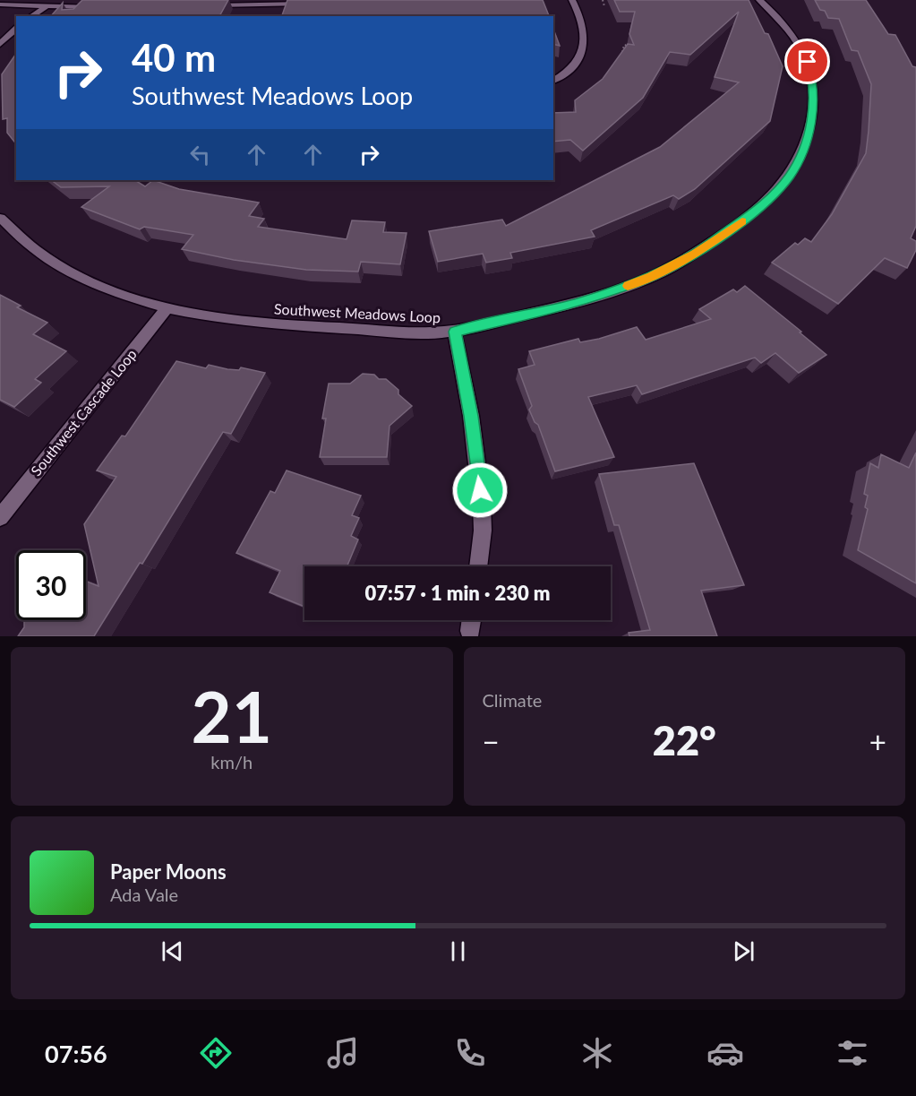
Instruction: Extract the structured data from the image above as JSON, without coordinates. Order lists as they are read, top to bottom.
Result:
{
  "streets": {
    "street": ["Southwest Meadows Loop", "Southwest Cascade Loop"]
  },
  "crossings": [
    ["Southwest Meadows Loop", "Southwest Cascade Loop"]
  ],
  "page": {
    "turn": ["40 m", "Southwest Meadows Loop"],
    "limit": "30",
    "trip": "07:57 · 1 min · 230 m",
    "tile": [
      ["21", "km/h"],
      "Climate"
    ],
    "heat": ["−", "22°", "+"],
    "song": ["Paper Moons", "Ada Vale"],
    "tabs": "07:56"
  }
}
